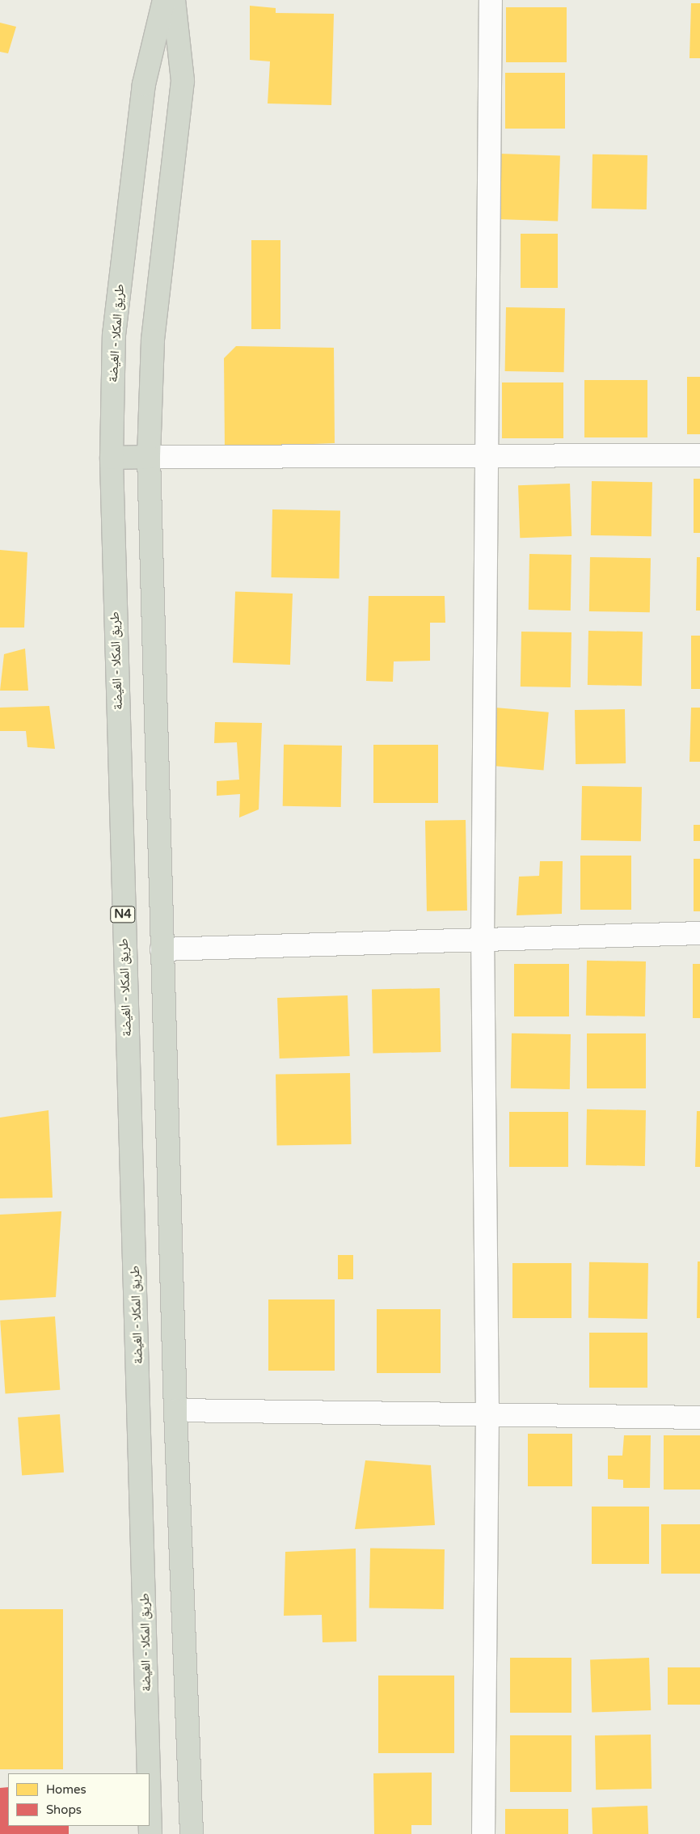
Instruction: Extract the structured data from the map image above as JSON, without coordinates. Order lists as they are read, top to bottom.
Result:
{
  "streets": {
    "highway": ["طريق المكلا - الغيضة", "N4"]
  },
  "legend": ["Homes", "Shops"]
}
